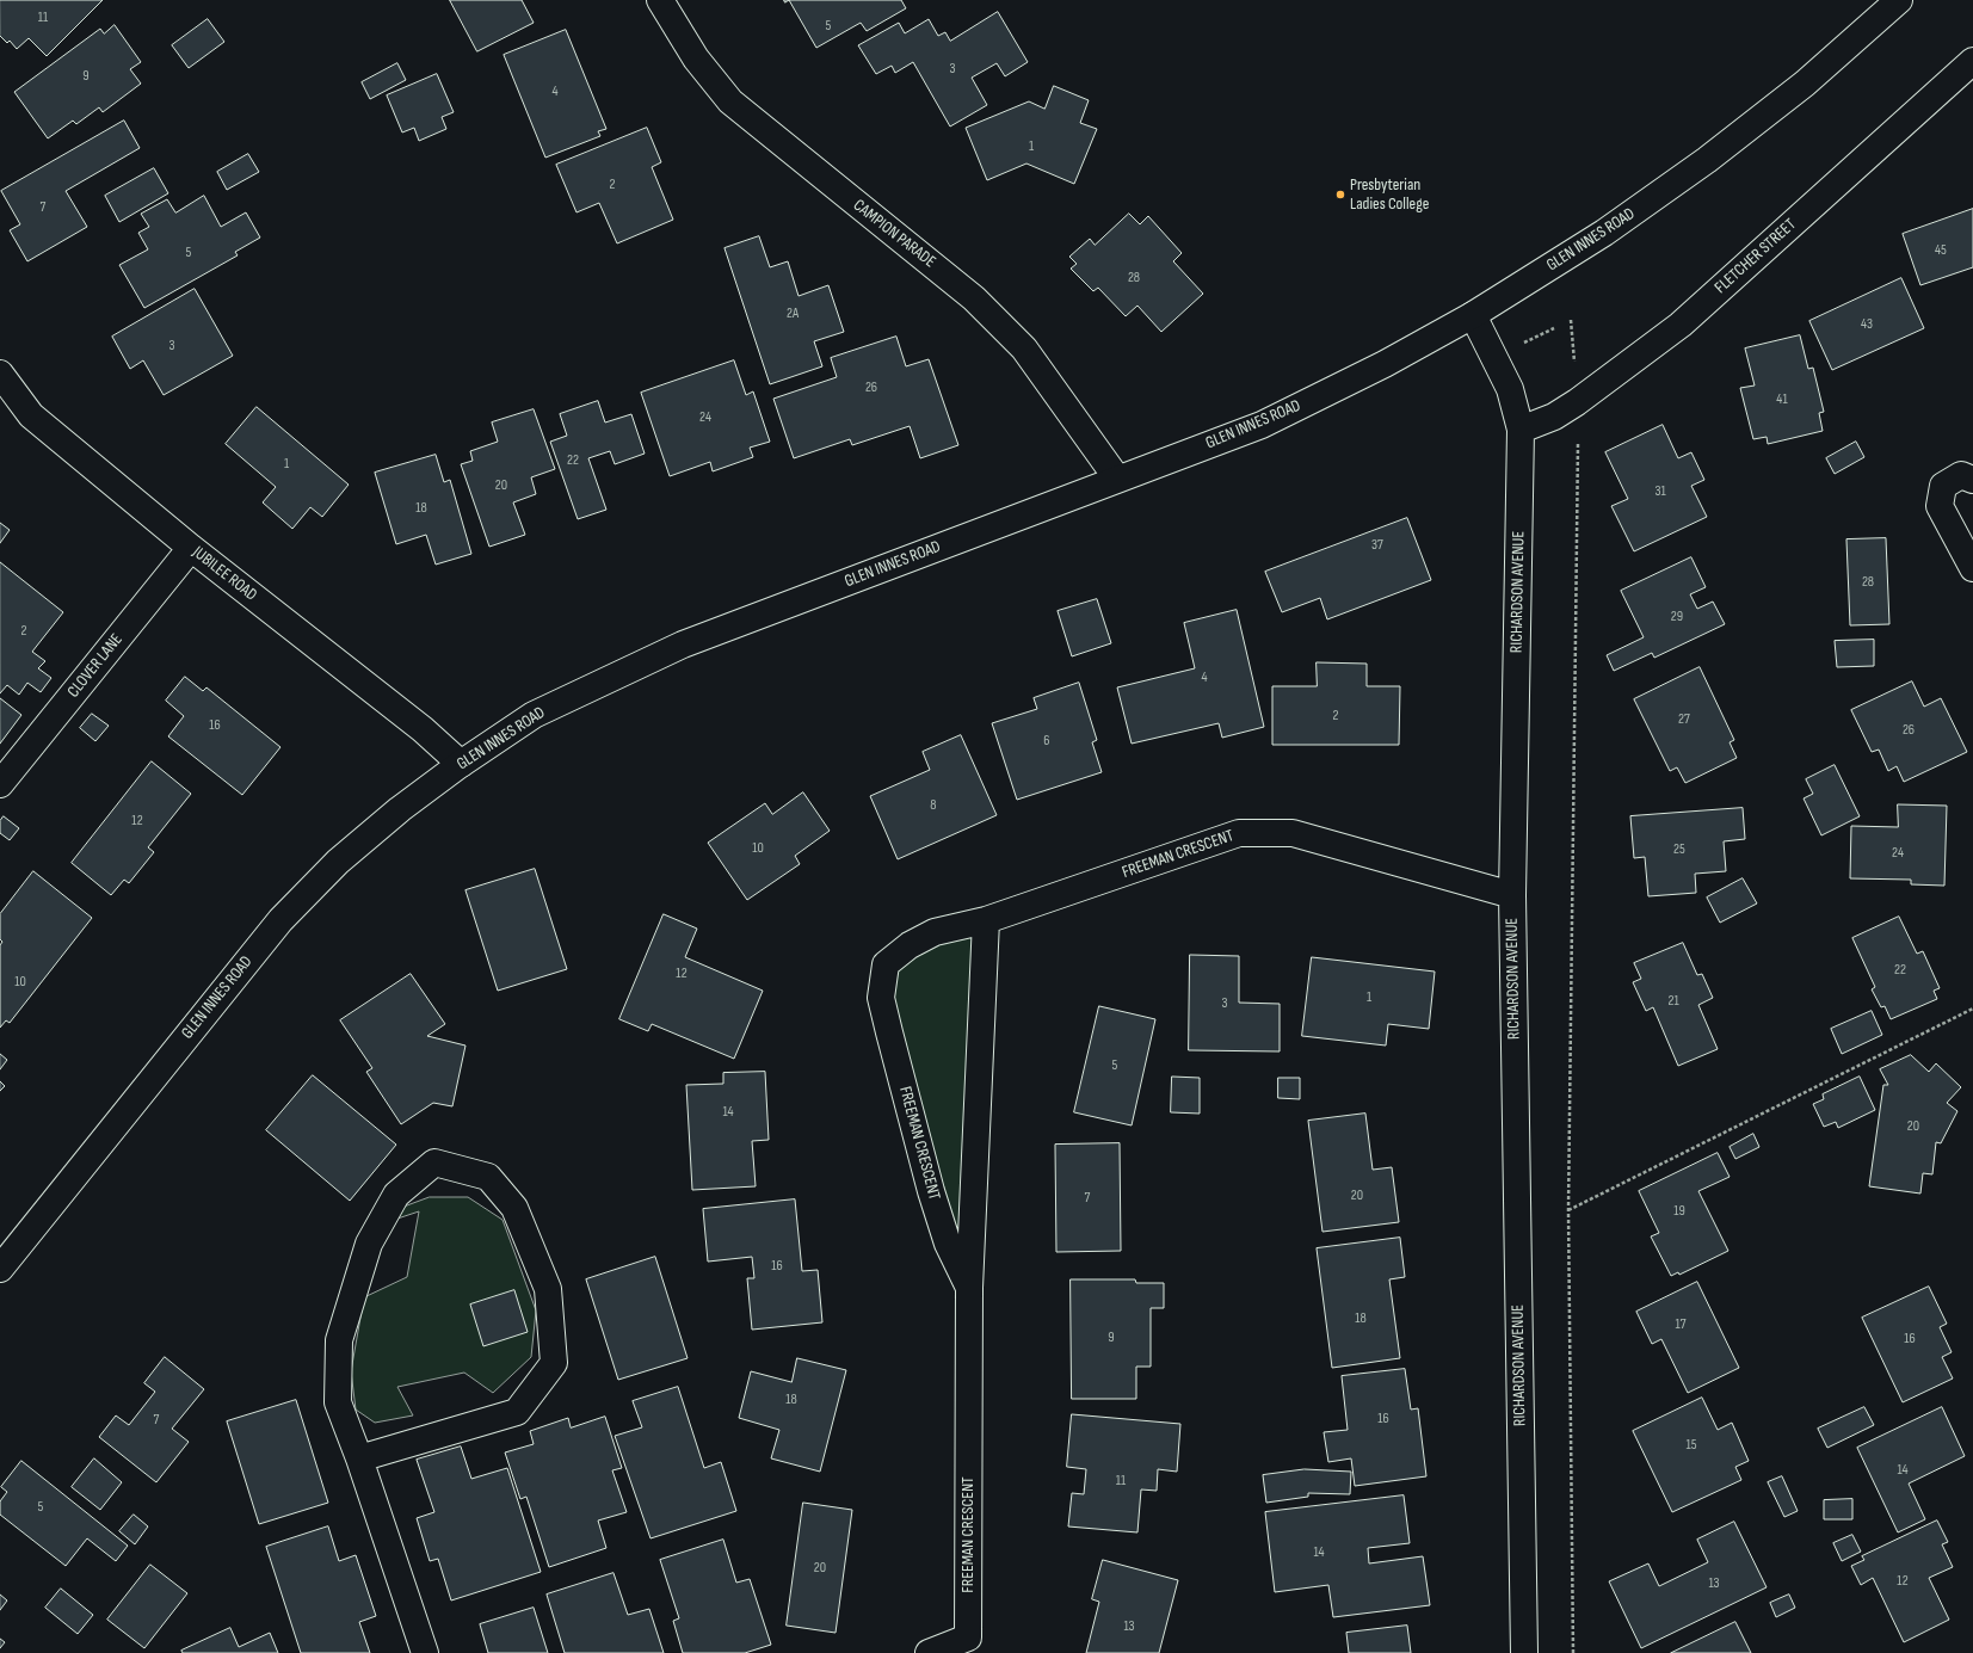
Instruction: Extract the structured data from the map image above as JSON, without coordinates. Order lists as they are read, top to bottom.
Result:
{
  "streets": {
    "street": [
      "CAMPION PARADE",
      "GLEN INNES ROAD",
      "FLETCHER STREET",
      "JUBILEE ROAD",
      "RICHARDSON AVENUE",
      "CLOVER LANE",
      "FREEMAN CRESCENT"
    ]
  },
  "crossings": [
    ["CAMPION PARADE", "GLEN INNES ROAD"],
    ["GLEN INNES ROAD", "JUBILEE ROAD"],
    ["GLEN INNES ROAD", "RICHARDSON AVENUE"],
    ["FLETCHER STREET", "RICHARDSON AVENUE"],
    ["JUBILEE ROAD", "CLOVER LANE"],
    ["RICHARDSON AVENUE", "FREEMAN CRESCENT"]
  ],
  "places": ["Presbyterian Ladies College"],
  "house_numbers": [
    "11",
    "5",
    "3",
    "9",
    "4",
    "1",
    "2",
    "7",
    "45",
    "5",
    "28",
    "2A",
    "43",
    "3",
    "26",
    "41",
    "24",
    "22",
    "1",
    "20",
    "31",
    "18",
    "37",
    "28",
    "29",
    "2",
    "4",
    "2",
    "27",
    "16",
    "26",
    "6",
    "8",
    "12",
    "10",
    "25",
    "24",
    "22",
    "12",
    "10",
    "1",
    "21",
    "3",
    "5",
    "14",
    "20",
    "20",
    "7",
    "19",
    "16",
    "18",
    "17",
    "9",
    "16",
    "18",
    "16",
    "7",
    "15",
    "14",
    "11",
    "5",
    "14",
    "20",
    "12",
    "13",
    "13"
  ]
}
